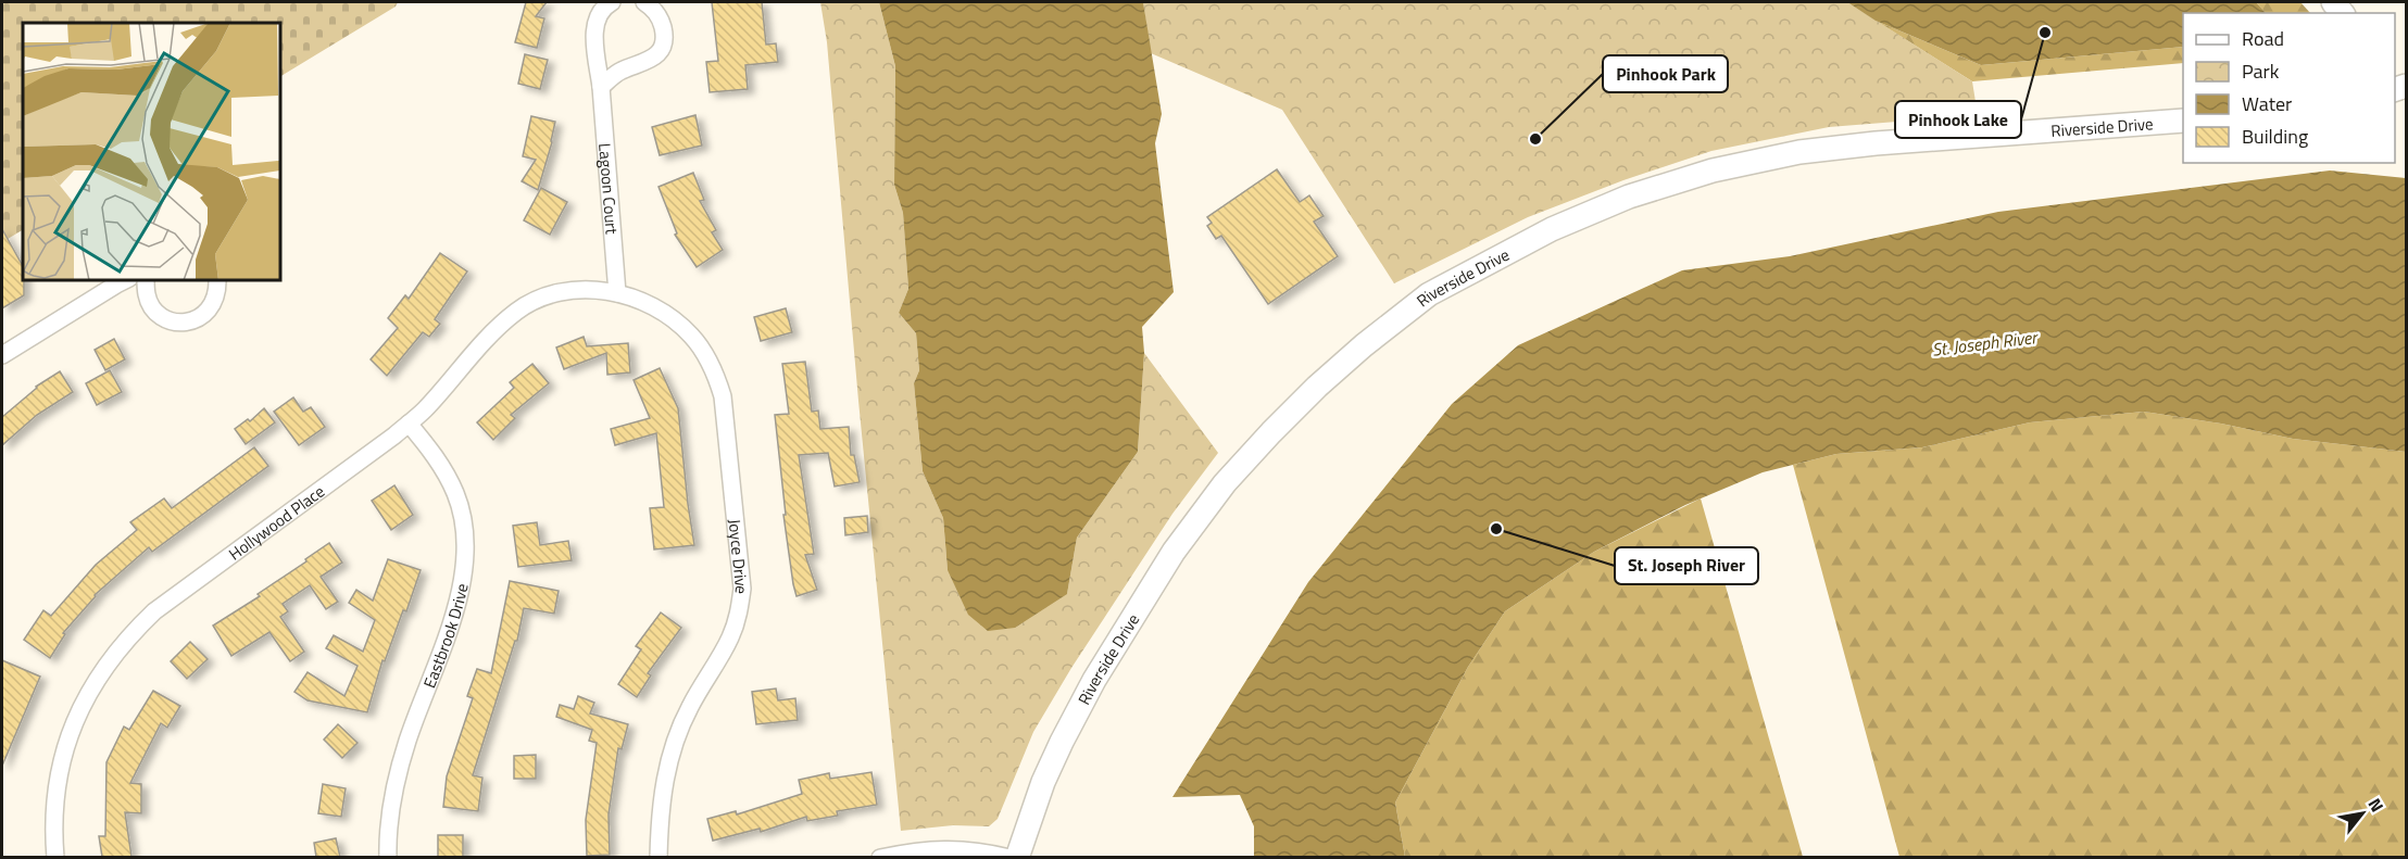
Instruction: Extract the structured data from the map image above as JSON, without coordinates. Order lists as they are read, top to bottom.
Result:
{
  "streets": {
    "street": [
      "Riverside Drive",
      "Lagoon Court",
      "Hollywood Place",
      "Joyce Drive",
      "Eastbrook Drive"
    ]
  },
  "crossings": [
    ["Lagoon Court", "Hollywood Place"],
    ["Lagoon Court", "Joyce Drive"],
    ["Hollywood Place", "Joyce Drive"],
    ["Hollywood Place", "Eastbrook Drive"]
  ],
  "water": ["St. Joseph River"],
  "places": ["Pinhook Lake", "Pinhook Park", "St. Joseph River"],
  "legend": [
    "Road",
    "Park",
    "Water",
    "Building"
  ],
  "north": "top right"
}
